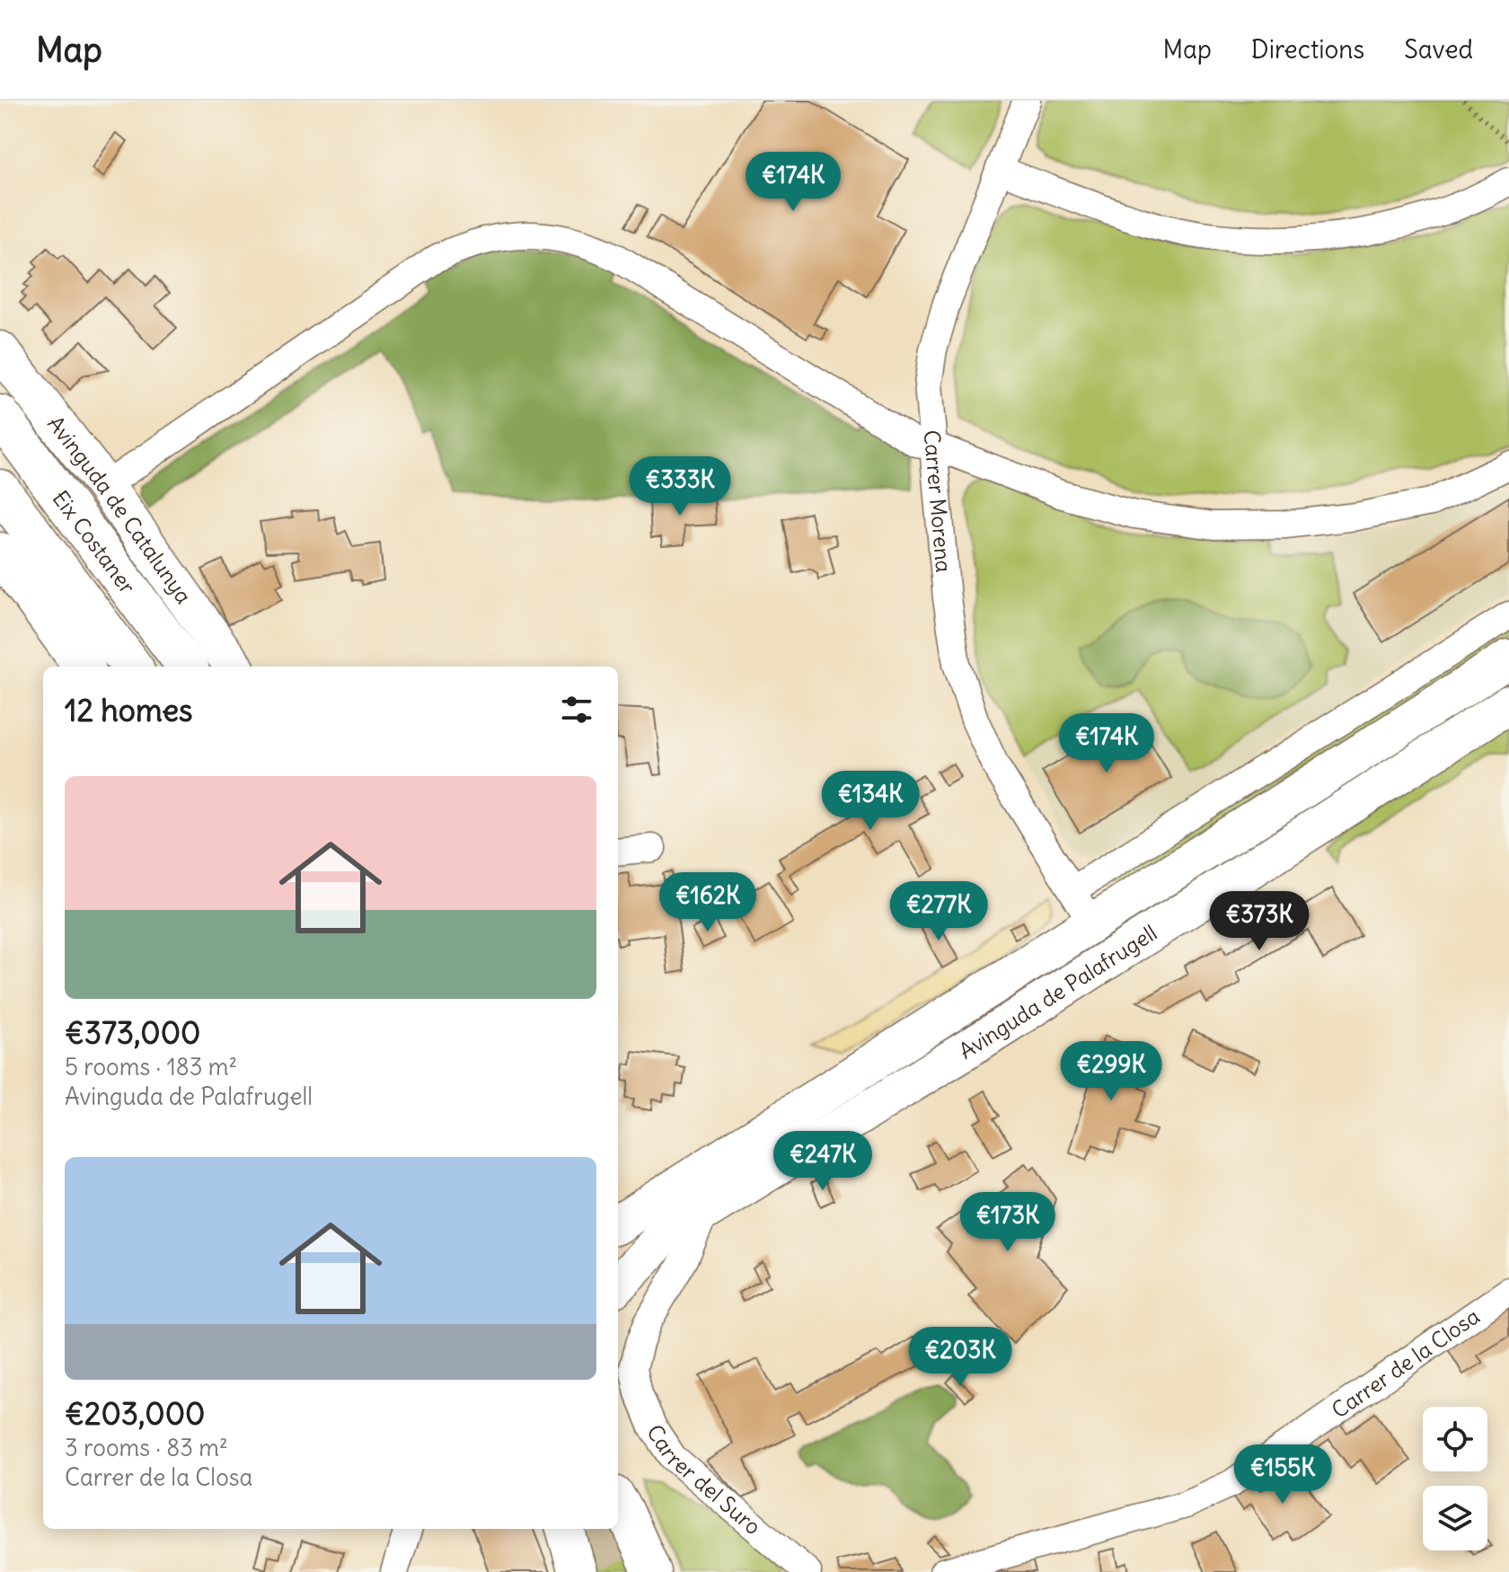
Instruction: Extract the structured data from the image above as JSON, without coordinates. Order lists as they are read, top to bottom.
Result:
{
  "streets": {
    "highway": ["Eix Costaner"],
    "main road": ["Avinguda de Catalunya", "Avinguda de Palafrugell"],
    "street": ["Carrer Morena", "Carrer de la Closa", "Carrer del Suro"]
  },
  "crossings": [
    ["Carrer Morena", "Avinguda de Palafrugell"],
    ["Avinguda de Palafrugell", "Carrer del Suro"]
  ],
  "page": {
    "header": "Map",
    "nav": ["Map", "Directions", "Saved"],
    "price": [
      "€174K",
      "€333K",
      "€174K",
      "€134K",
      "€162K",
      "€277K",
      "€373K",
      "€299K",
      "€247K",
      "€173K",
      "€203K",
      "€155K"
    ],
    "heading": "12 homes",
    "list": [
      {
        "name": "€373,000",
        "note": "5 rooms · 183 m² · Avinguda de Palafrugell"
      },
      {
        "name": "€203,000",
        "note": "3 rooms · 83 m² · Carrer de la Closa"
      }
    ]
  }
}
